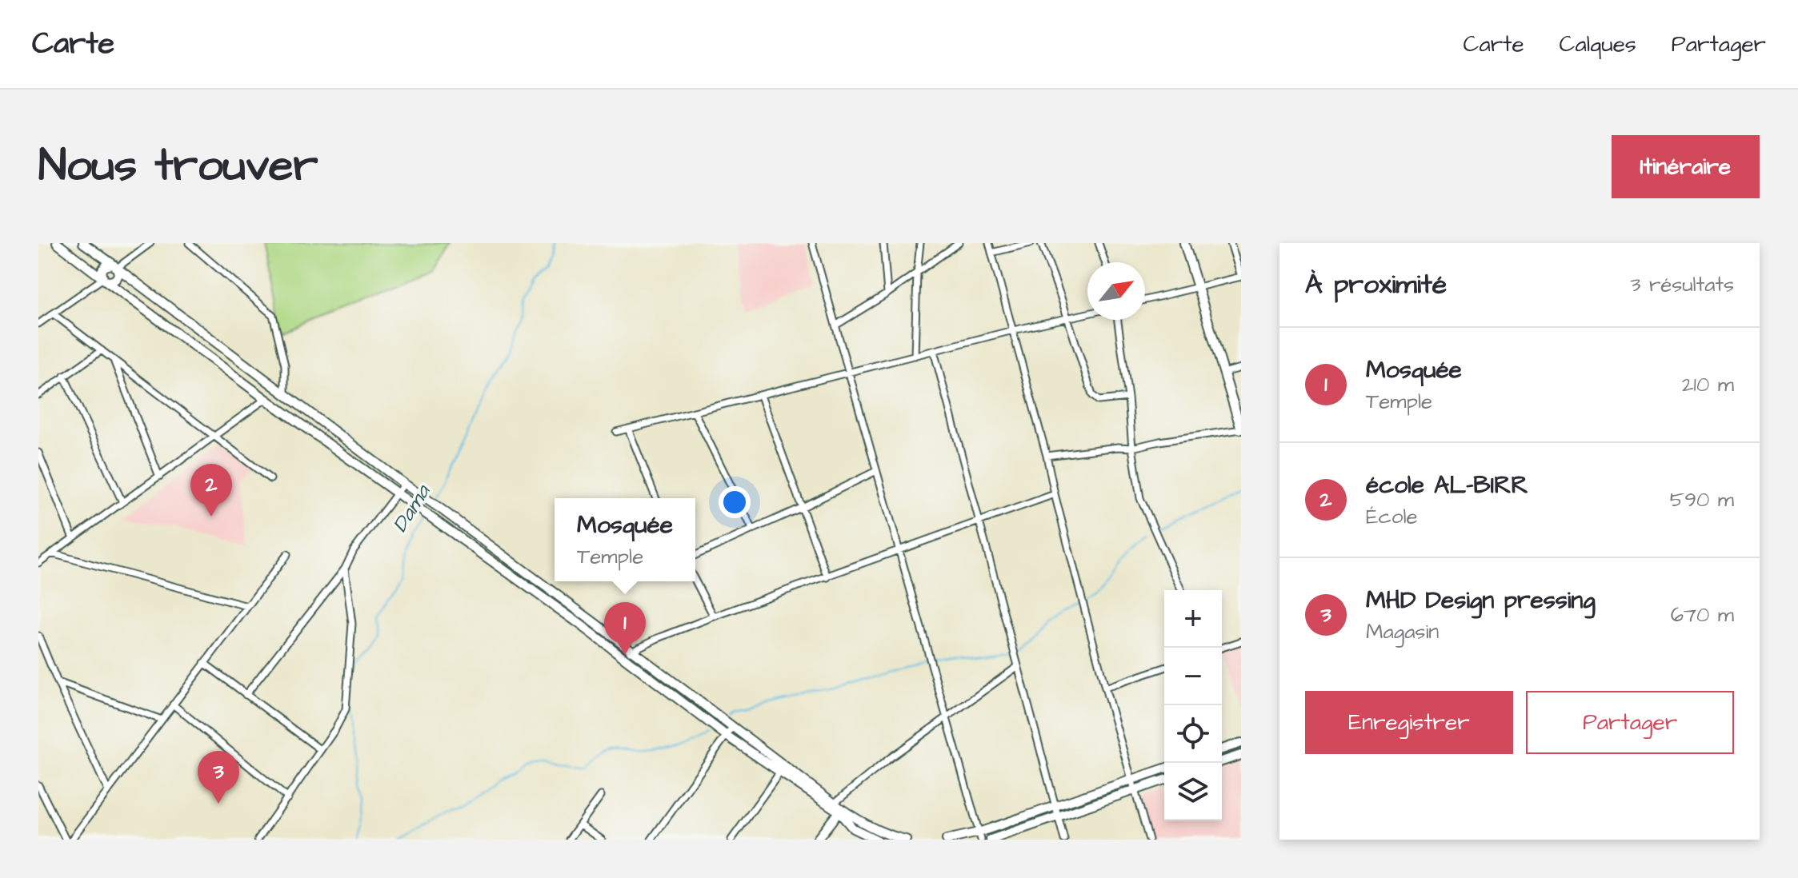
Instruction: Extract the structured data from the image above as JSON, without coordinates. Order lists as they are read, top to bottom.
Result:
{
  "water": ["Dama"],
  "north": "top right",
  "page": {
    "header": "Carte",
    "nav": ["Carte", "Calques", "Partager"],
    "title": "Nous trouver",
    "buttons": [
      "Itinéraire",
      ["Enregistrer", "Partager"]
    ],
    "heading": ["À proximité", "3 résultats"],
    "list": [
      {
        "mark": "1",
        "name": "Mosquée",
        "note": "Temple",
        "value": "210 m"
      },
      {
        "mark": "2",
        "name": "école AL-BIRR",
        "note": "École",
        "value": "590 m"
      },
      {
        "mark": "3",
        "name": "MHD Design pressing",
        "note": "Magasin",
        "value": "670 m"
      }
    ],
    "pins": ["2", "1", "3"],
    "popup": ["Mosquée", "Temple"],
    "map_buttons": ["+", "−"]
  }
}
